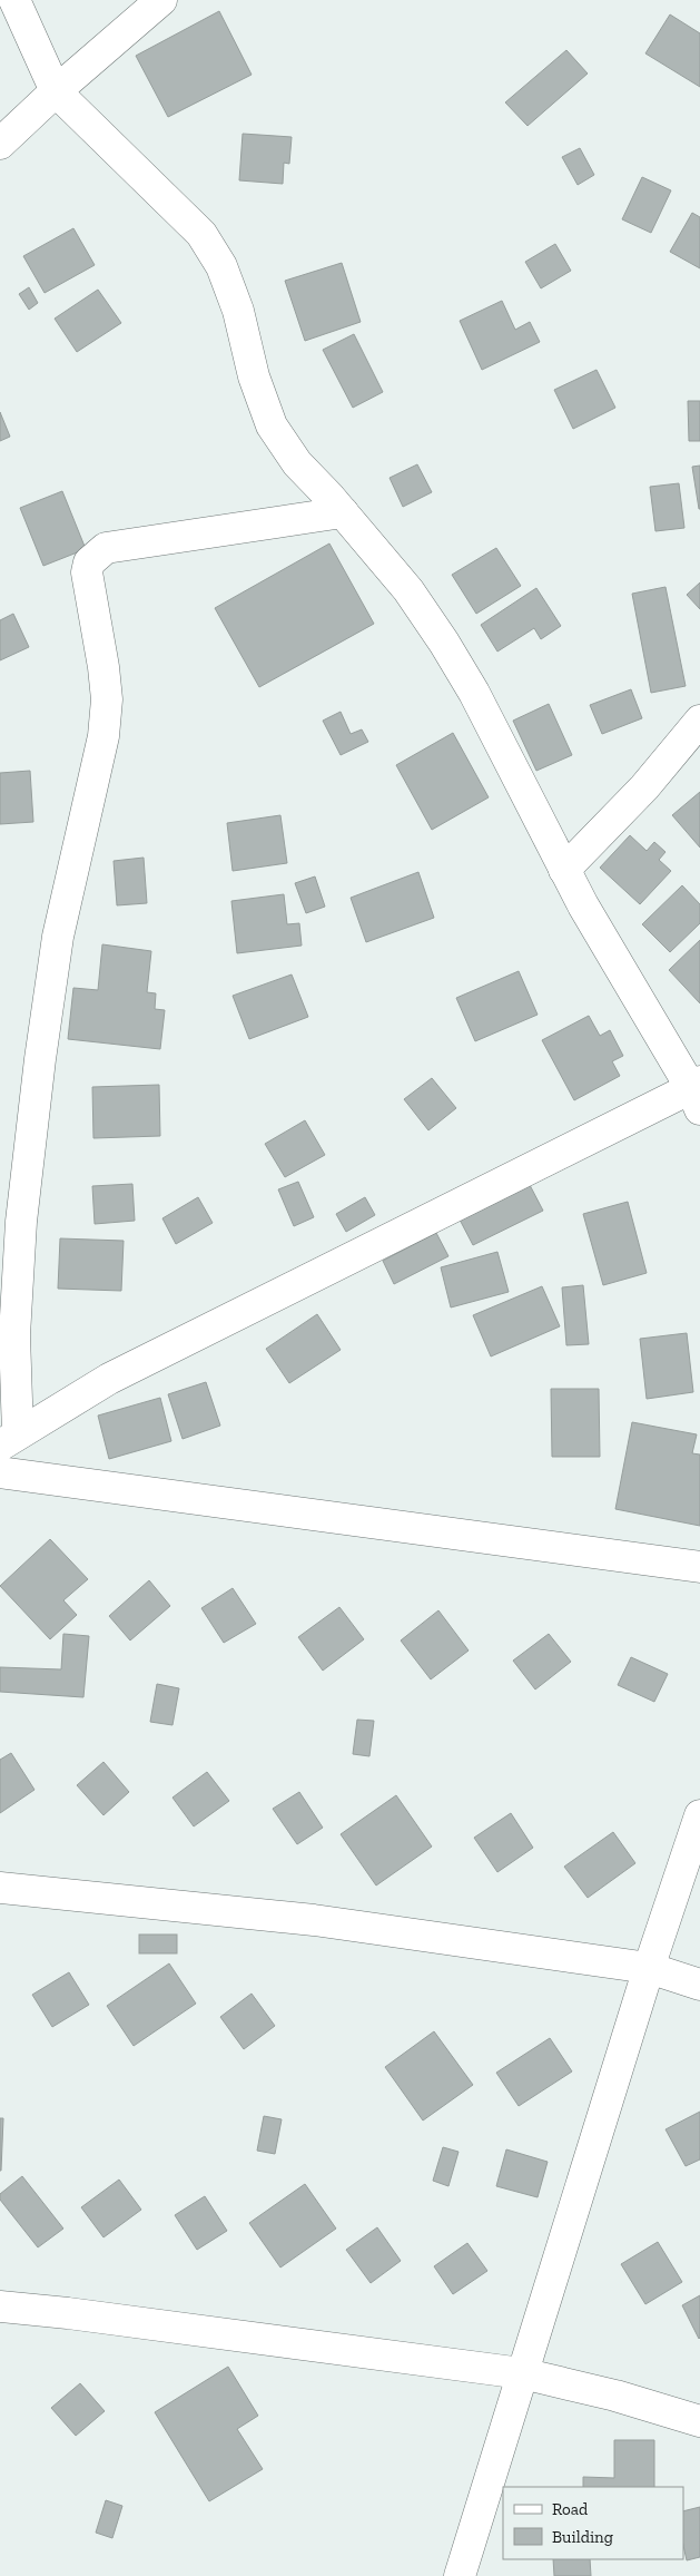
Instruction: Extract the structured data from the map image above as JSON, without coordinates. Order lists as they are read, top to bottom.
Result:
{
  "legend": ["Road", "Building"]
}
